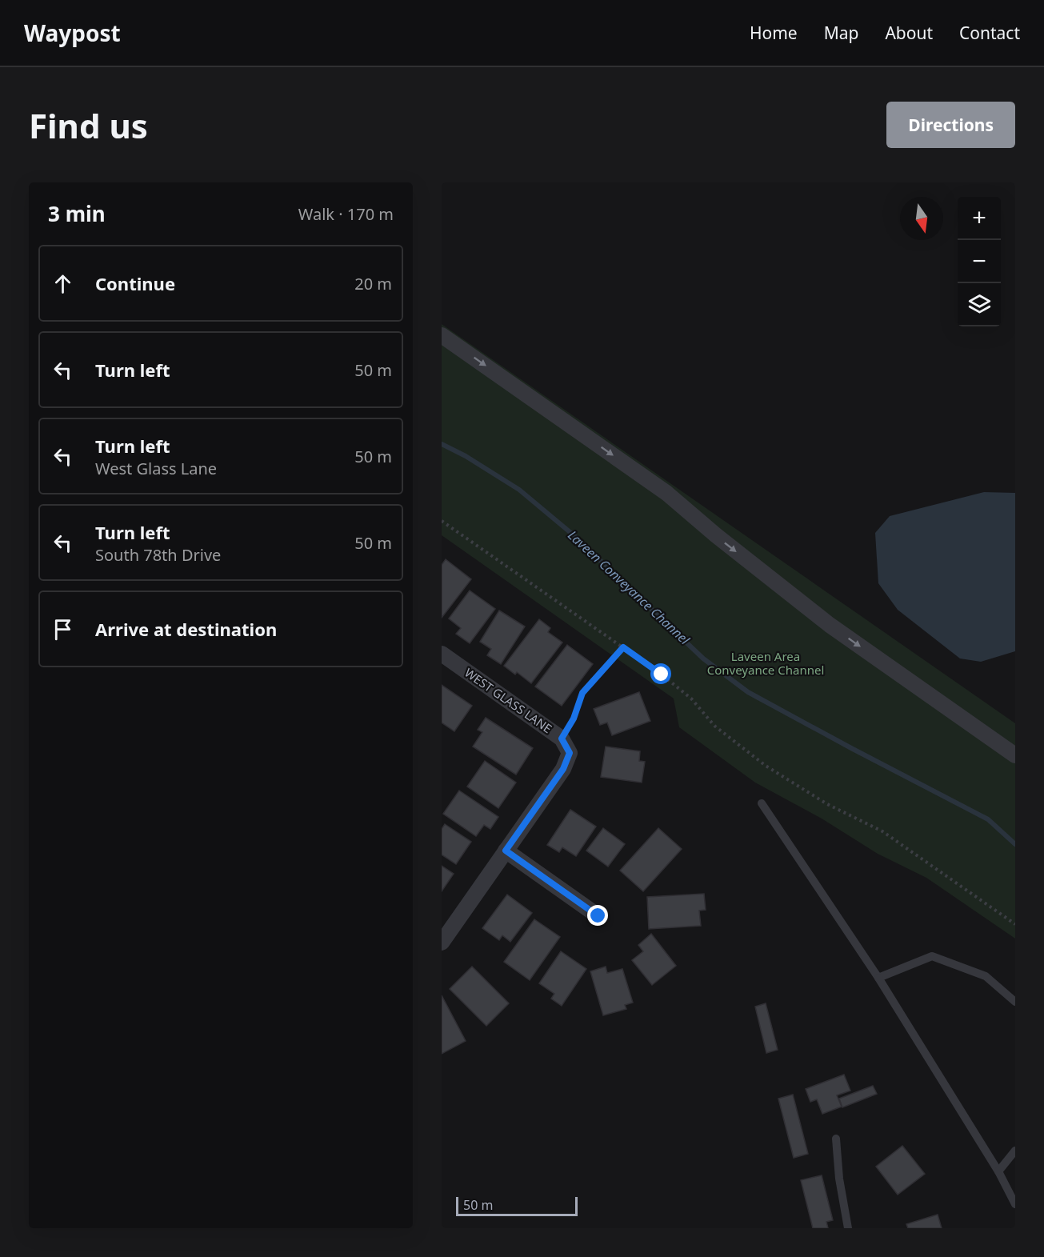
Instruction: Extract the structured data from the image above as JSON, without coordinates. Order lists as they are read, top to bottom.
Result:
{
  "streets": {
    "street": ["WEST GLASS LANE"]
  },
  "water": ["Laveen Conveyance Channel"],
  "parks": ["Laveen Area Conveyance Channel"],
  "scale_bar": "50 m",
  "north": "bottom",
  "page": {
    "header": "Waypost",
    "nav": [
      "Home",
      "Map",
      "About",
      "Contact"
    ],
    "buttons": "Directions",
    "title": "Find us",
    "heading": ["3 min", "Walk · 170 m"],
    "map_buttons": ["+", "−"],
    "list": [
      ["Continue", "20 m"],
      ["Turn left", "50 m"],
      ["Turn left", "West Glass Lane", "50 m"],
      ["Turn left", "South 78th Drive", "50 m"],
      "Arrive at destination"
    ],
    "scale": "50 m"
  }
}
